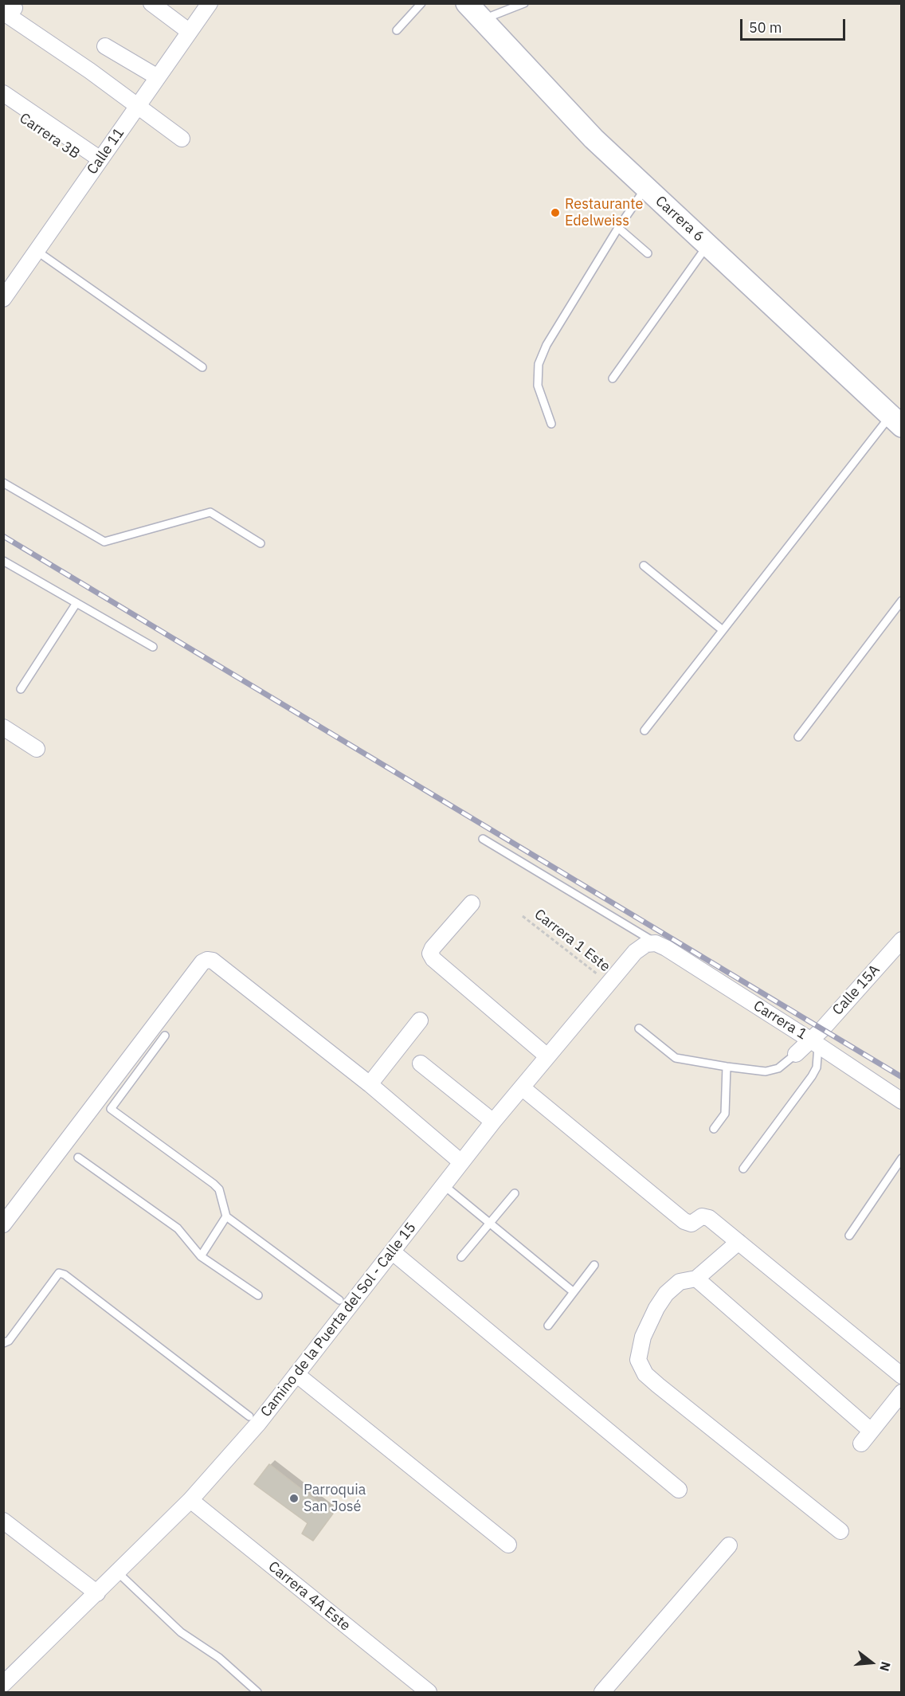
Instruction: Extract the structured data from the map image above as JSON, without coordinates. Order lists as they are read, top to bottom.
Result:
{
  "streets": {
    "main road": ["Carrera 6"],
    "street": [
      "Carrera 3B",
      "Calle 11",
      "Calle 15A",
      "Carrera 1",
      "Camino de la Puerta del Sol - Calle 15",
      "Carrera 4A Este"
    ],
    "path": ["Carrera 1 Este"]
  },
  "crossings": [
    ["Carrera 3B", "Calle 11"],
    ["Carrera 1 Este", "Camino de la Puerta del Sol - Calle 15"],
    ["Calle 15A", "Carrera 1"],
    ["Carrera 1", "Camino de la Puerta del Sol - Calle 15"],
    ["Camino de la Puerta del Sol - Calle 15", "Carrera 4A Este"]
  ],
  "places": ["Restaurante Edelweiss", "Parroquia San José"],
  "scale_bar": "50 m",
  "north": "right"
}
